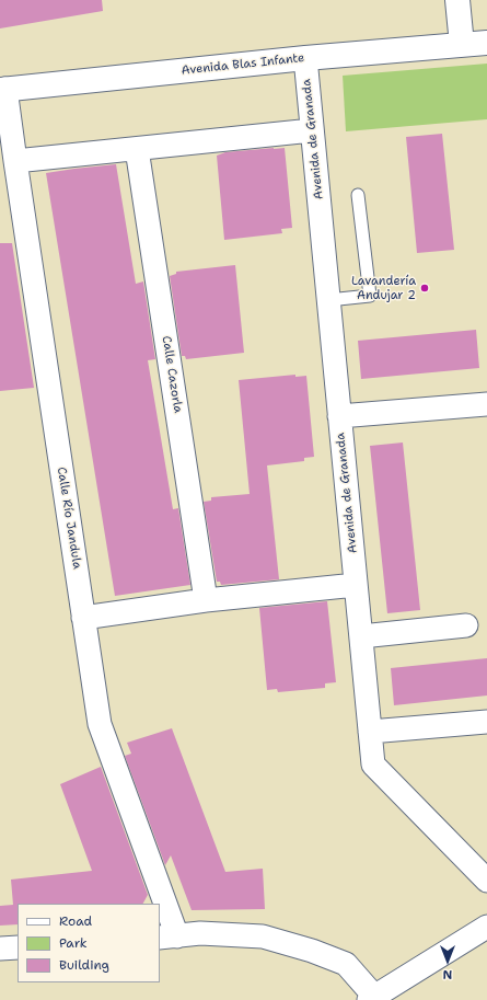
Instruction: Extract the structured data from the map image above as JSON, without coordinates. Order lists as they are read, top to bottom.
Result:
{
  "streets": {
    "main road": ["Avenida Blas Infante"],
    "street": ["Avenida de Granada", "Calle Cazorla", "Calle Río Jandula"]
  },
  "crossings": [
    ["Avenida Blas Infante", "Avenida de Granada"],
    ["Avenida Blas Infante", "Calle Río Jandula"]
  ],
  "places": ["Lavandería Andujar 2"],
  "legend": ["Road", "Park", "Building"],
  "north": "bottom"
}
